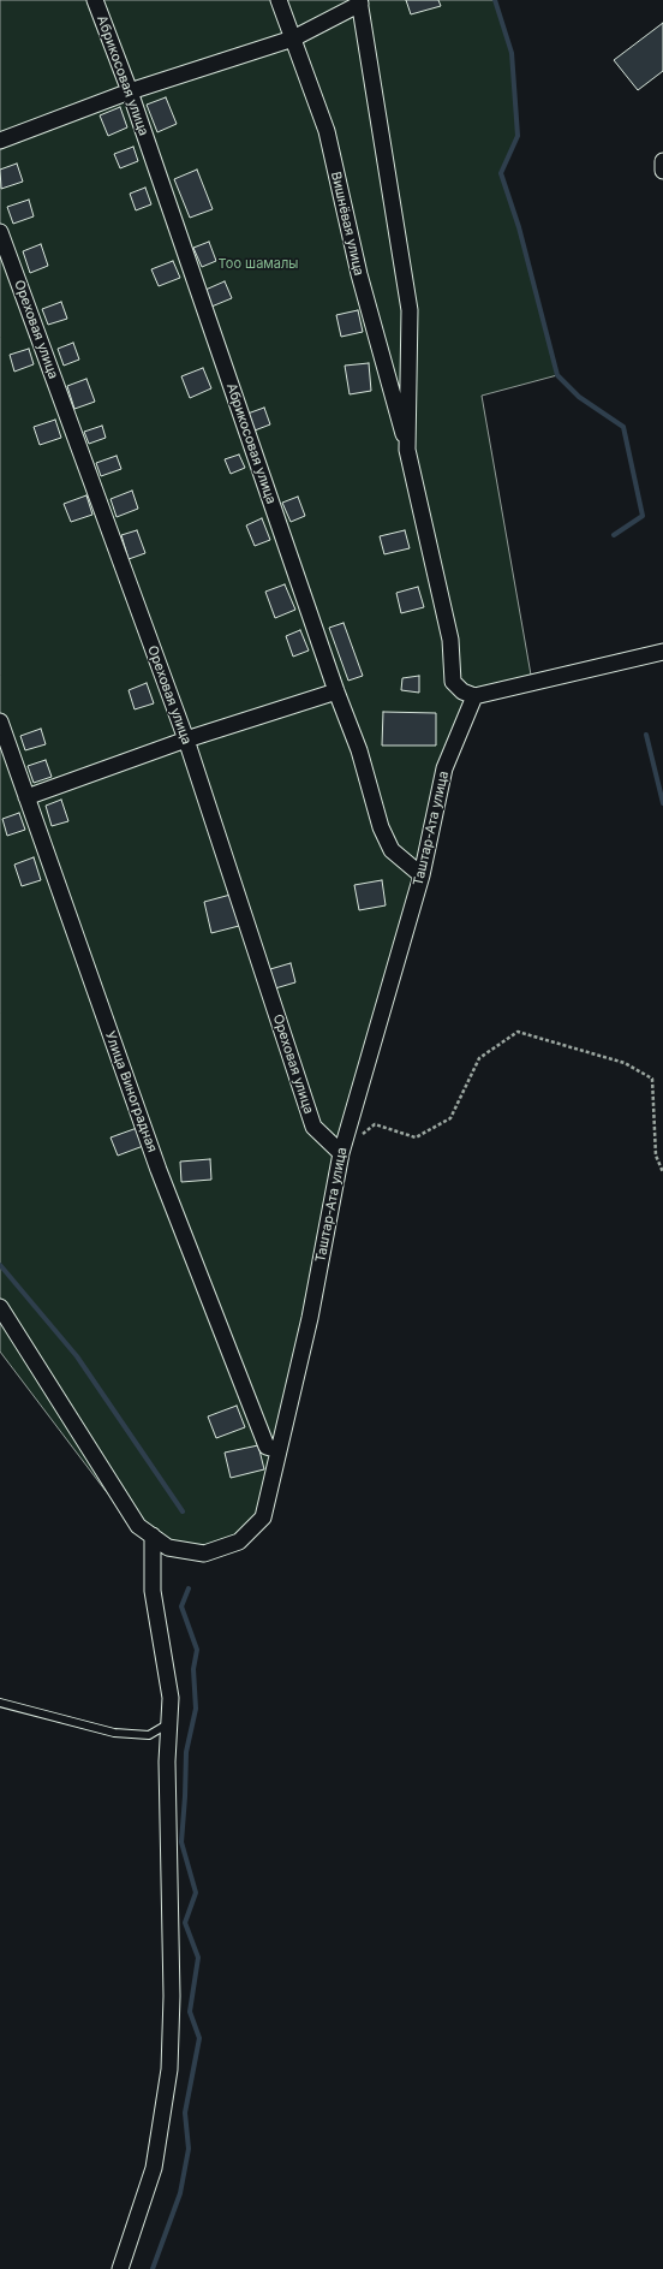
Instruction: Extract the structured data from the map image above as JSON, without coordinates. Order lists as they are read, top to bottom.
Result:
{
  "streets": {
    "street": [
      "Абрикосовая улица",
      "Вишнёвая улица",
      "Ореховая улица",
      "Таштар-Ата улица",
      "Улица Виноградная"
    ]
  },
  "crossings": [
    ["Абрикосовая улица", "Таштар-Ата улица"],
    ["Ореховая улица", "Таштар-Ата улица"],
    ["Таштар-Ата улица", "Улица Виноградная"]
  ],
  "parks": ["Тоо шамалы"]
}
